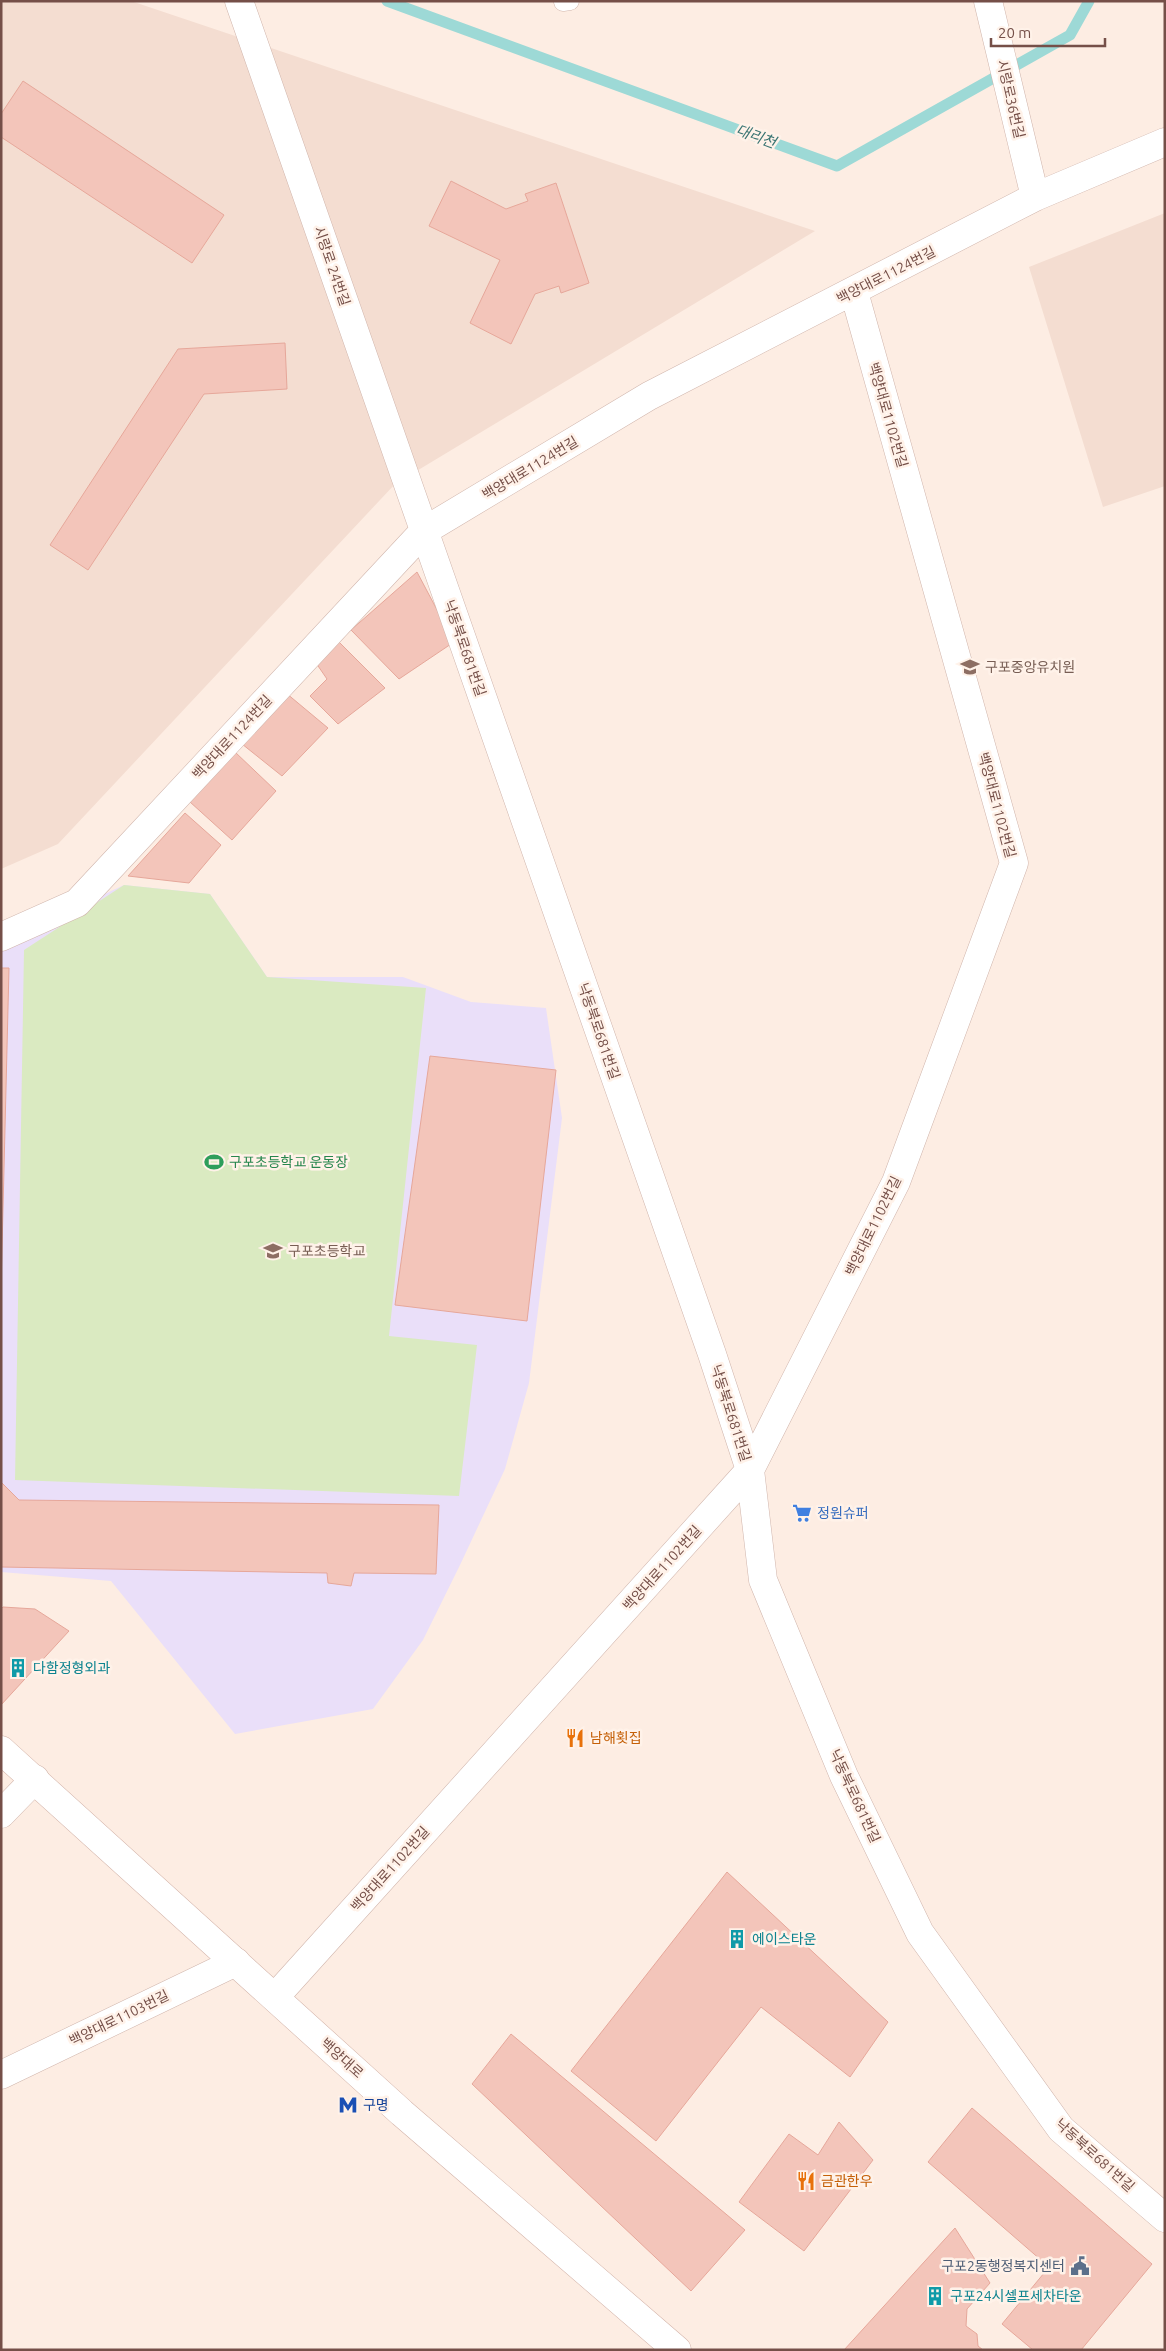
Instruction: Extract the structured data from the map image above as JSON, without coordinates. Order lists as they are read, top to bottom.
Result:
{
  "streets": {
    "street": [
      "시랑로36번길",
      "시랑로 24번길",
      "백양대로1124번길",
      "백양대로1102번길",
      "낙동북로681번길",
      "백양대로1103번길",
      "백양대로"
    ]
  },
  "crossings": [
    ["시랑로36번길", "백양대로1124번길"],
    ["시랑로 24번길", "백양대로1124번길"],
    ["시랑로 24번길", "낙동북로681번길"],
    ["백양대로1124번길", "백양대로1102번길"],
    ["백양대로1124번길", "낙동북로681번길"],
    ["백양대로1102번길", "낙동북로681번길"],
    ["백양대로1102번길", "백양대로"],
    ["백양대로1103번길", "백양대로"]
  ],
  "water": ["대리천"],
  "places": {
    "school or university": ["구포중앙유치원", "구포초등학교"],
    "sports": ["구포초등학교 운동장"],
    "supermarket": ["정원슈퍼"],
    "building": ["다함정형외과", "에이스타운", "구포24시셀프세차타운"],
    "restaurant": ["남해횟집", "금관한우"],
    "metro station": ["구명"],
    "public building": ["구포2동행정복지센터"]
  },
  "scale_bar": "20 m"
}
